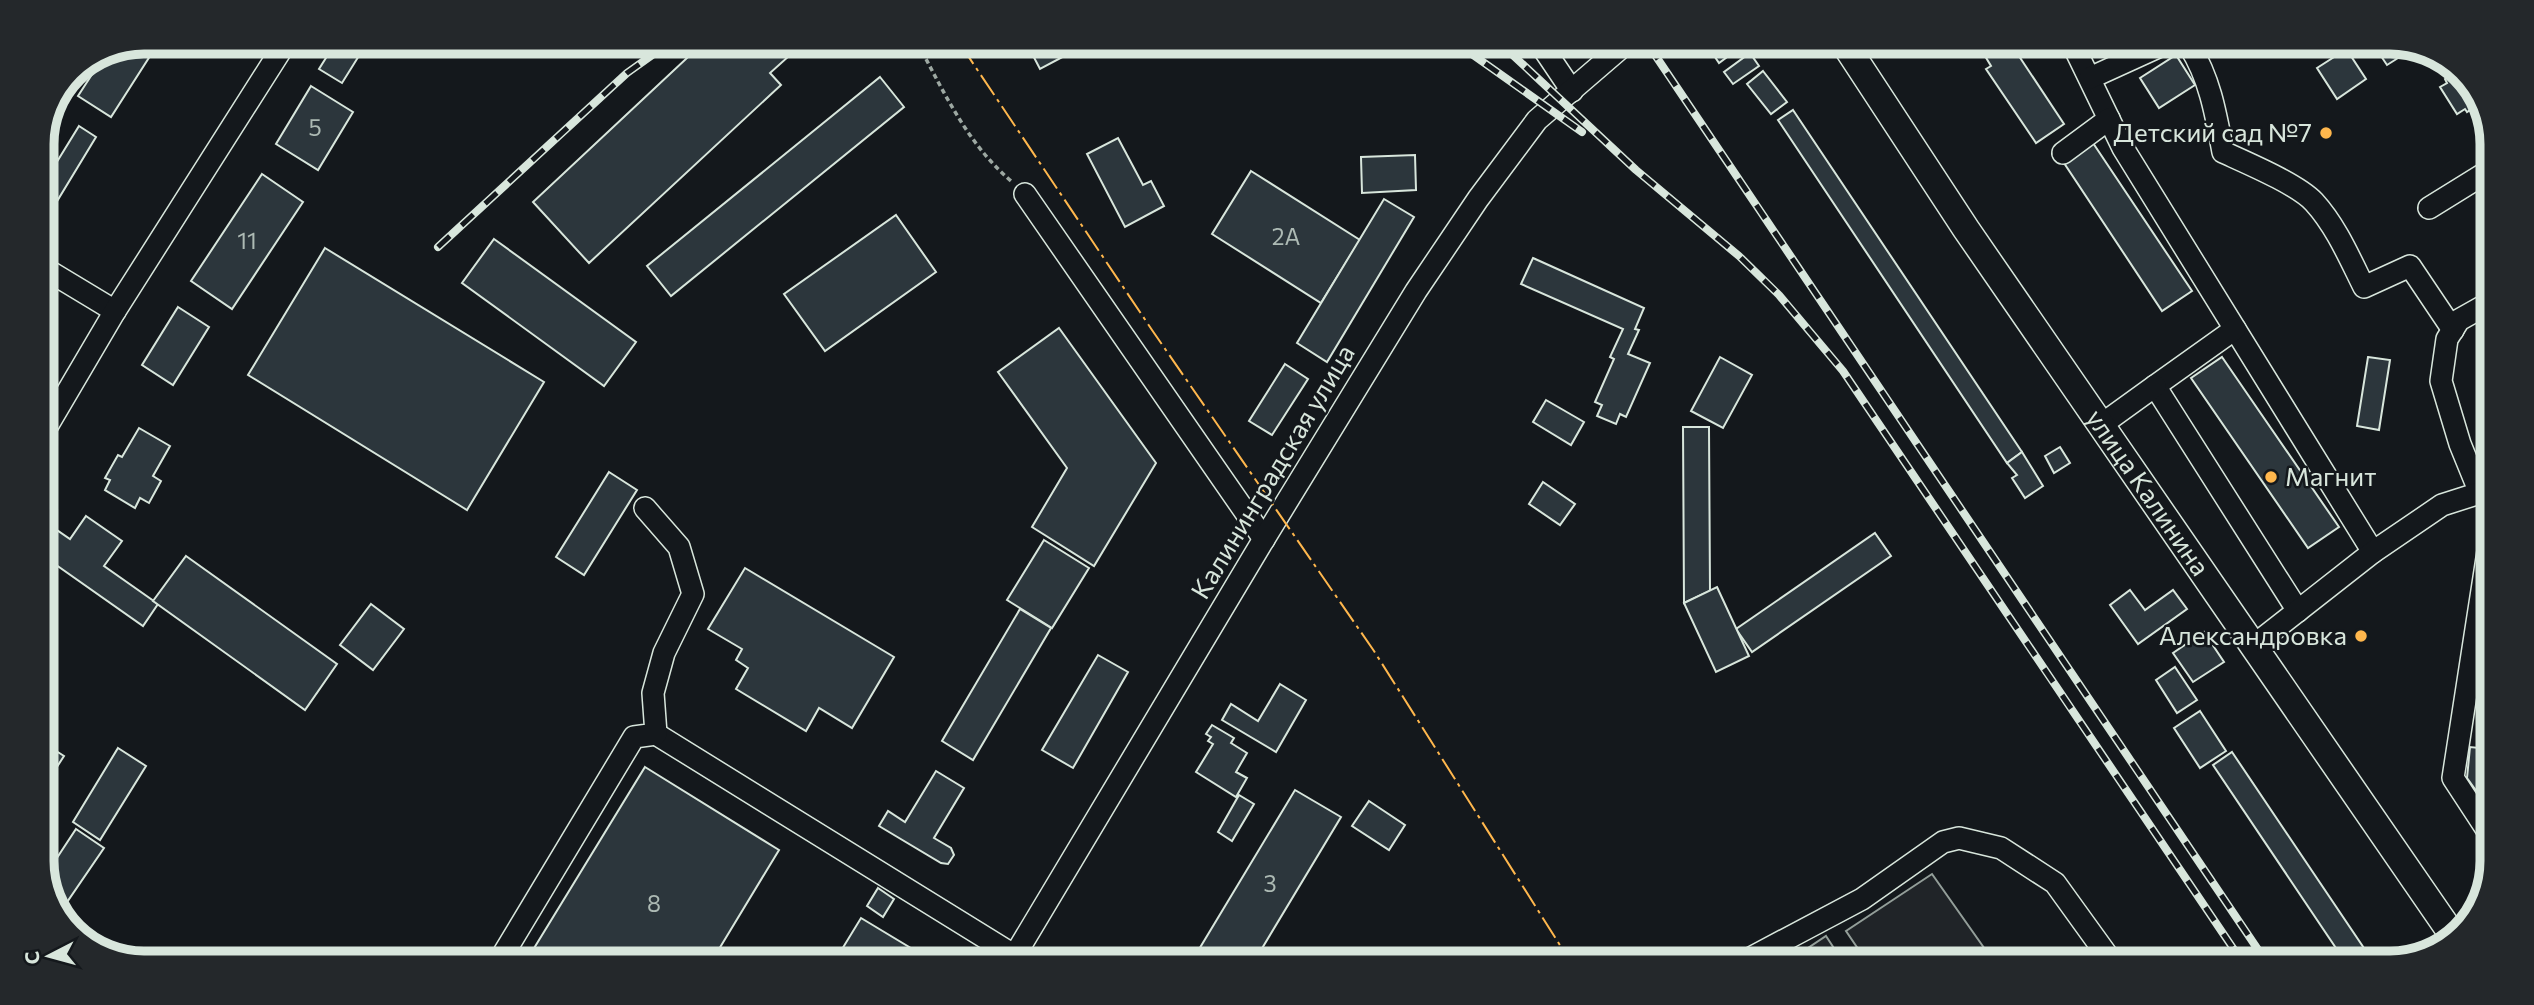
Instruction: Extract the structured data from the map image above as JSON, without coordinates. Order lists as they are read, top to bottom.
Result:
{
  "streets": {
    "main road": ["улица Калинина"],
    "street": ["Калининградская улица"]
  },
  "places": ["Детский сад №7", "Магнит", "Александровка"],
  "house_numbers": [
    "5",
    "2А",
    "11",
    "3",
    "8"
  ],
  "north": "left"
}
